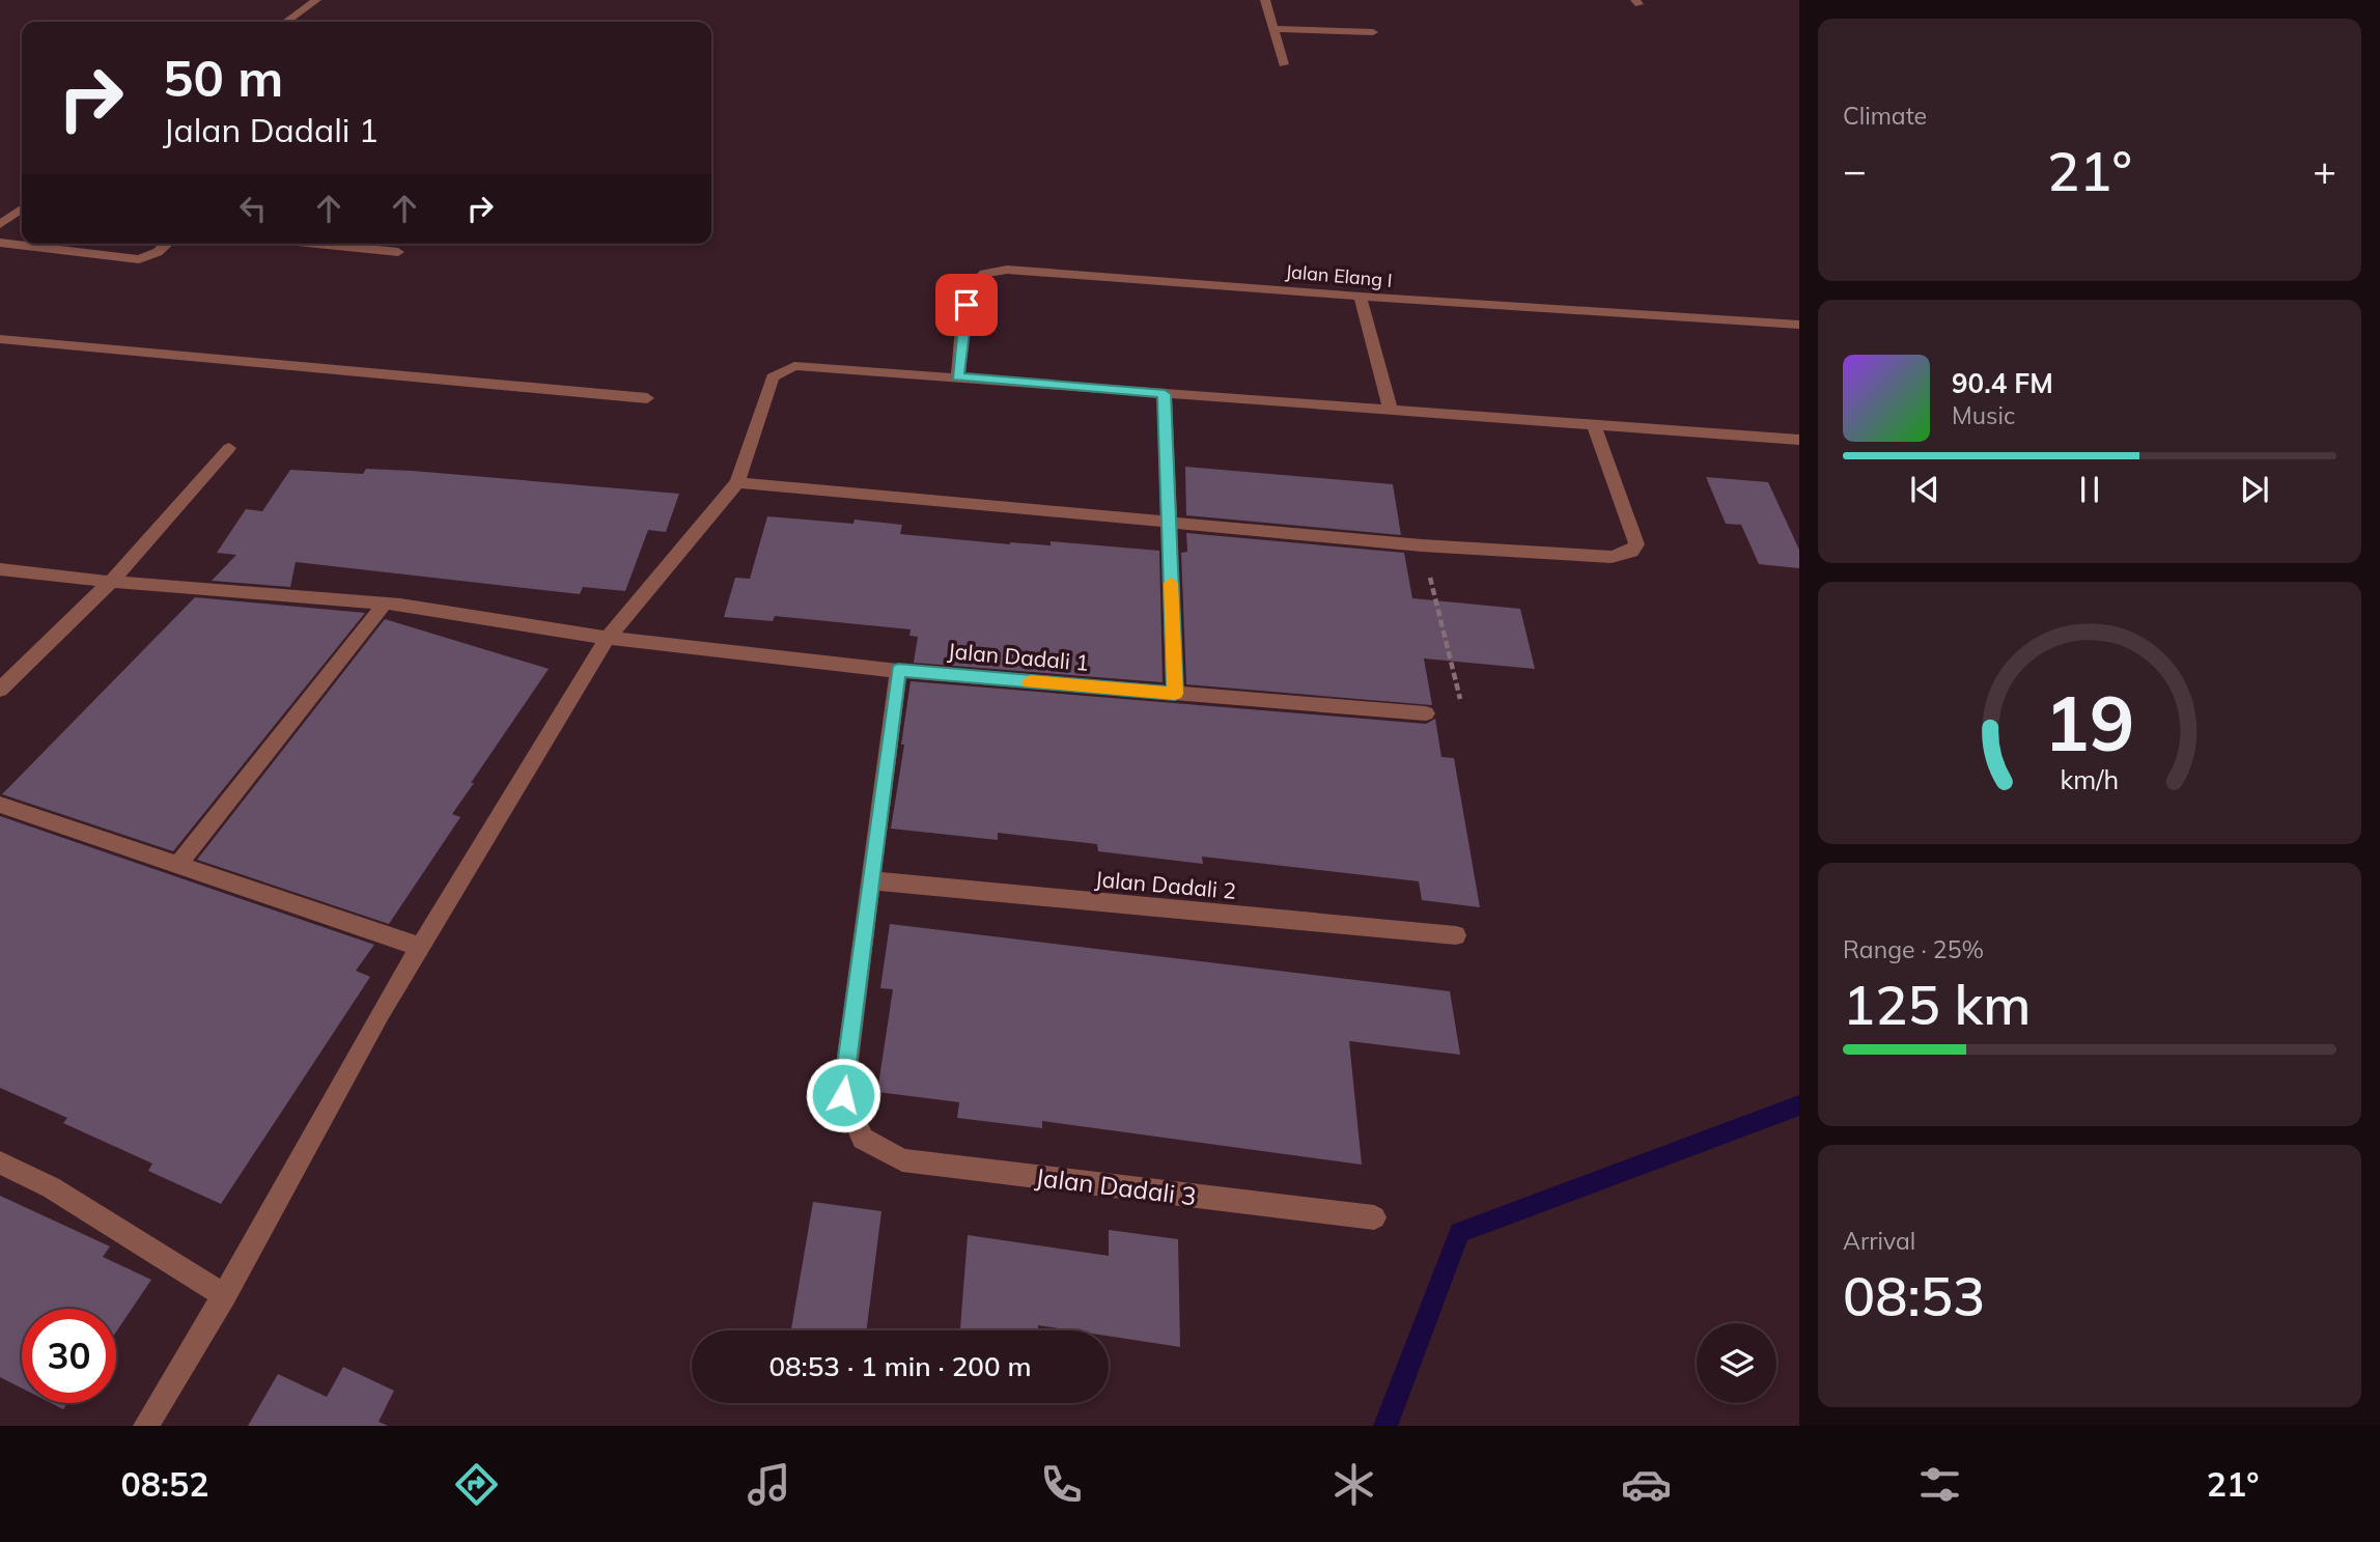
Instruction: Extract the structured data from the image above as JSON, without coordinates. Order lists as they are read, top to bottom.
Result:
{
  "streets": {
    "street": [
      "Jalan Elang I",
      "Jalan Dadali 1",
      "Jalan Dadali 2",
      "Jalan Dadali 3"
    ]
  },
  "crossings": [
    ["Jalan Dadali 2", "Jalan Dadali 3"]
  ],
  "page": {
    "tile": [
      "Climate",
      ["Range · 25%", "125 km"],
      ["Arrival", "08:53"]
    ],
    "turn": ["50 m", "Jalan Dadali 1"],
    "heat": ["−", "21°", "+"],
    "song": ["90.4 FM", "Music"],
    "limit": "30",
    "trip": "08:53 · 1 min · 200 m",
    "tabs": ["08:52", "21°"],
    "gauge": ["19", "km/h"]
  }
}
